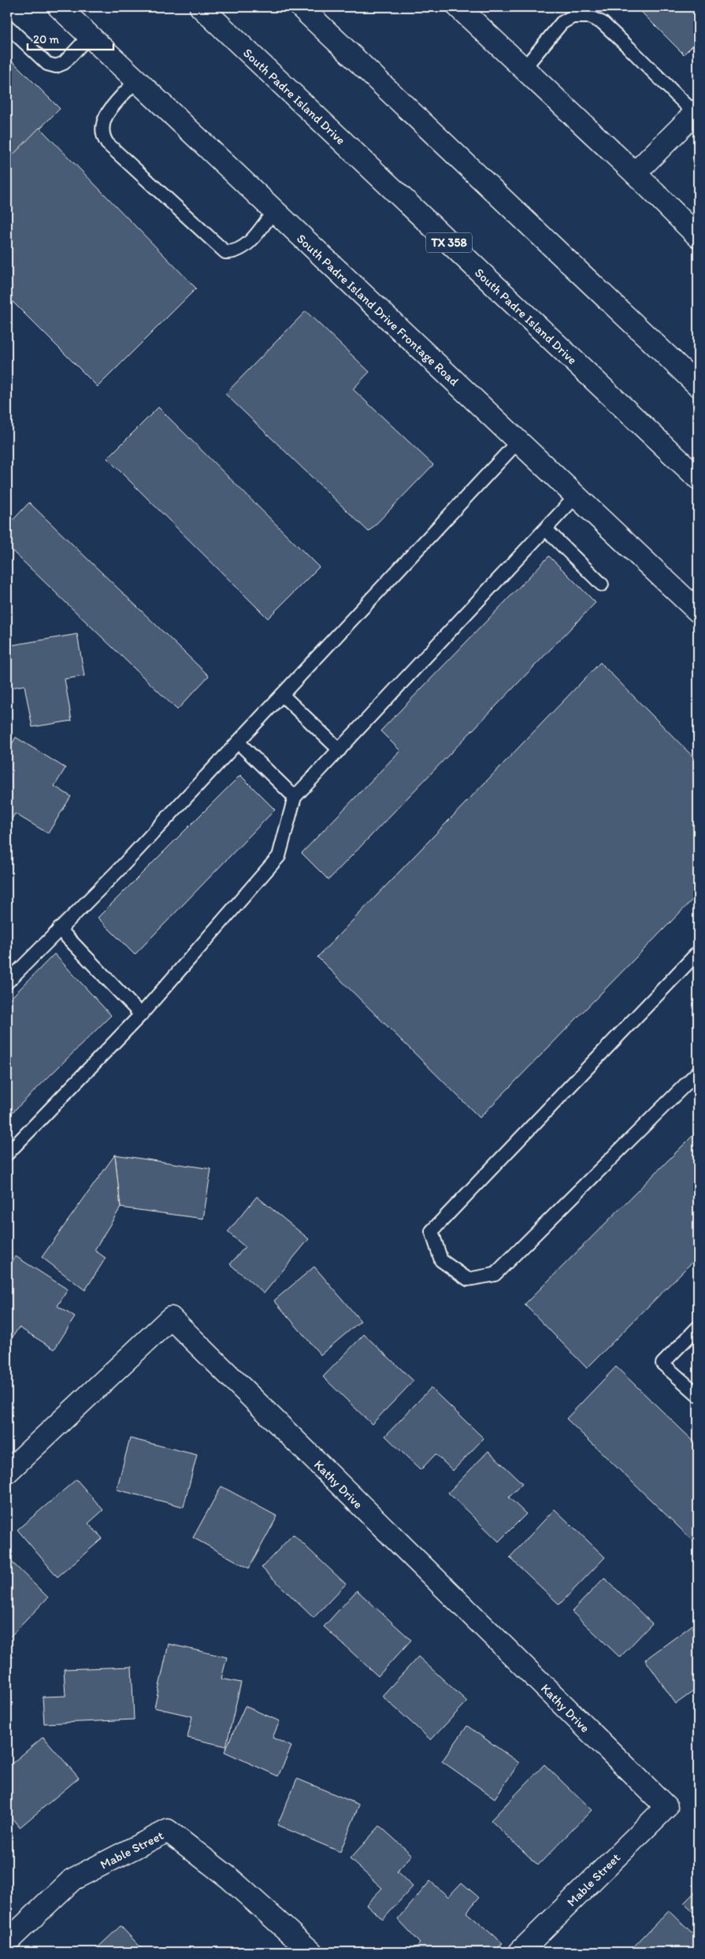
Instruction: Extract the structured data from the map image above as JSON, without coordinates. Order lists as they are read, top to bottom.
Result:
{
  "streets": {
    "main road": [
      "South Padre Island Drive",
      "TX 358",
      "South Padre Island Drive Frontage Road",
      "Kathy Drive",
      "Mable Street"
    ]
  },
  "crossings": [
    ["Kathy Drive", "Mable Street"]
  ],
  "scale_bar": "20 m"
}
